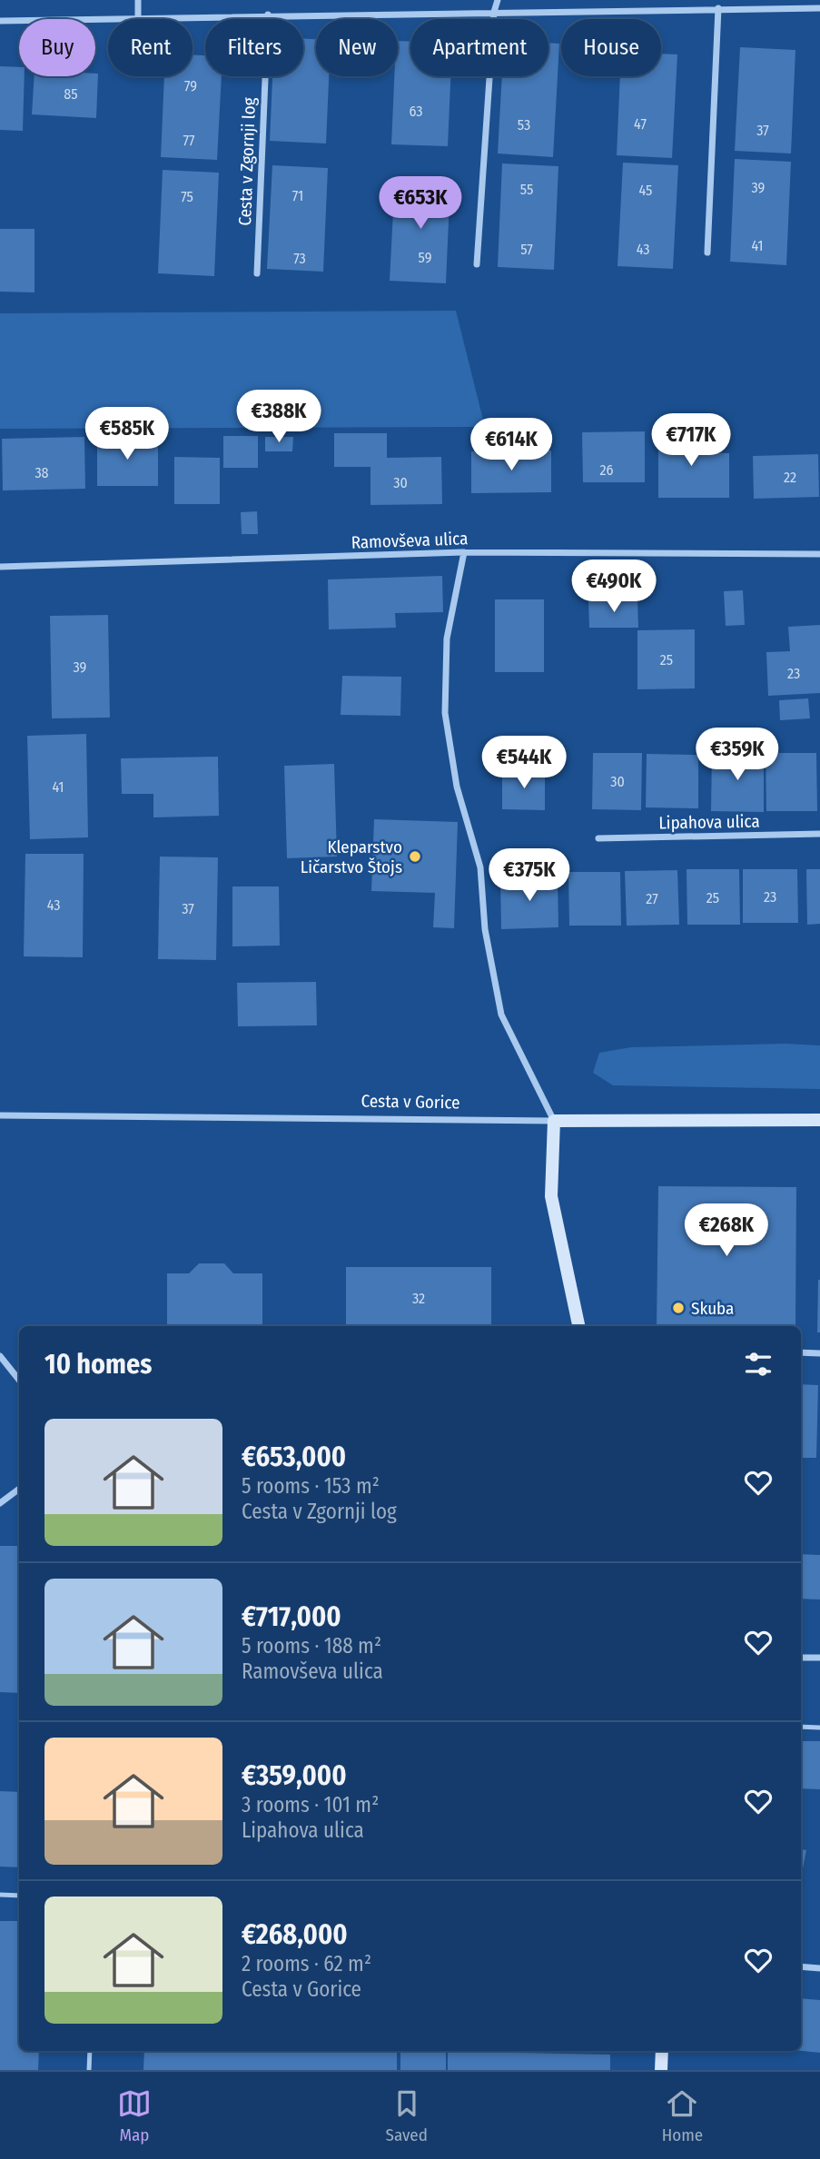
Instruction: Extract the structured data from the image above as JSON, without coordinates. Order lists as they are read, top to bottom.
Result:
{
  "streets": {
    "street": [
      "Cesta v Zgornji log",
      "Ramovševa ulica",
      "Lipahova ulica",
      "Cesta v Gorice"
    ]
  },
  "places": ["Kleparstvo Ličarstvo Štojs", "Skuba"],
  "house_numbers": [
    "79",
    "85",
    "63",
    "47",
    "53",
    "37",
    "77",
    "39",
    "55",
    "45",
    "71",
    "75",
    "41",
    "57",
    "43",
    "59",
    "73",
    "26",
    "38",
    "22",
    "30",
    "25",
    "39",
    "23",
    "30",
    "41",
    "23",
    "25",
    "27",
    "43",
    "37",
    "32"
  ],
  "page": {
    "chip": [
      "Buy",
      "Rent",
      "Filters",
      "New",
      "Apartment",
      "House"
    ],
    "price": [
      "€653K",
      "€388K",
      "€585K",
      "€717K",
      "€614K",
      "€490K",
      "€359K",
      "€544K",
      "€375K",
      "€268K"
    ],
    "heading": "10 homes",
    "list": [
      {
        "name": "€653,000",
        "note": "5 rooms · 153 m² · Cesta v Zgornji log"
      },
      {
        "name": "€717,000",
        "note": "5 rooms · 188 m² · Ramovševa ulica"
      },
      {
        "name": "€359,000",
        "note": "3 rooms · 101 m² · Lipahova ulica"
      },
      {
        "name": "€268,000",
        "note": "2 rooms · 62 m² · Cesta v Gorice"
      }
    ],
    "tabs": ["Map", "Saved", "Home"]
  }
}
